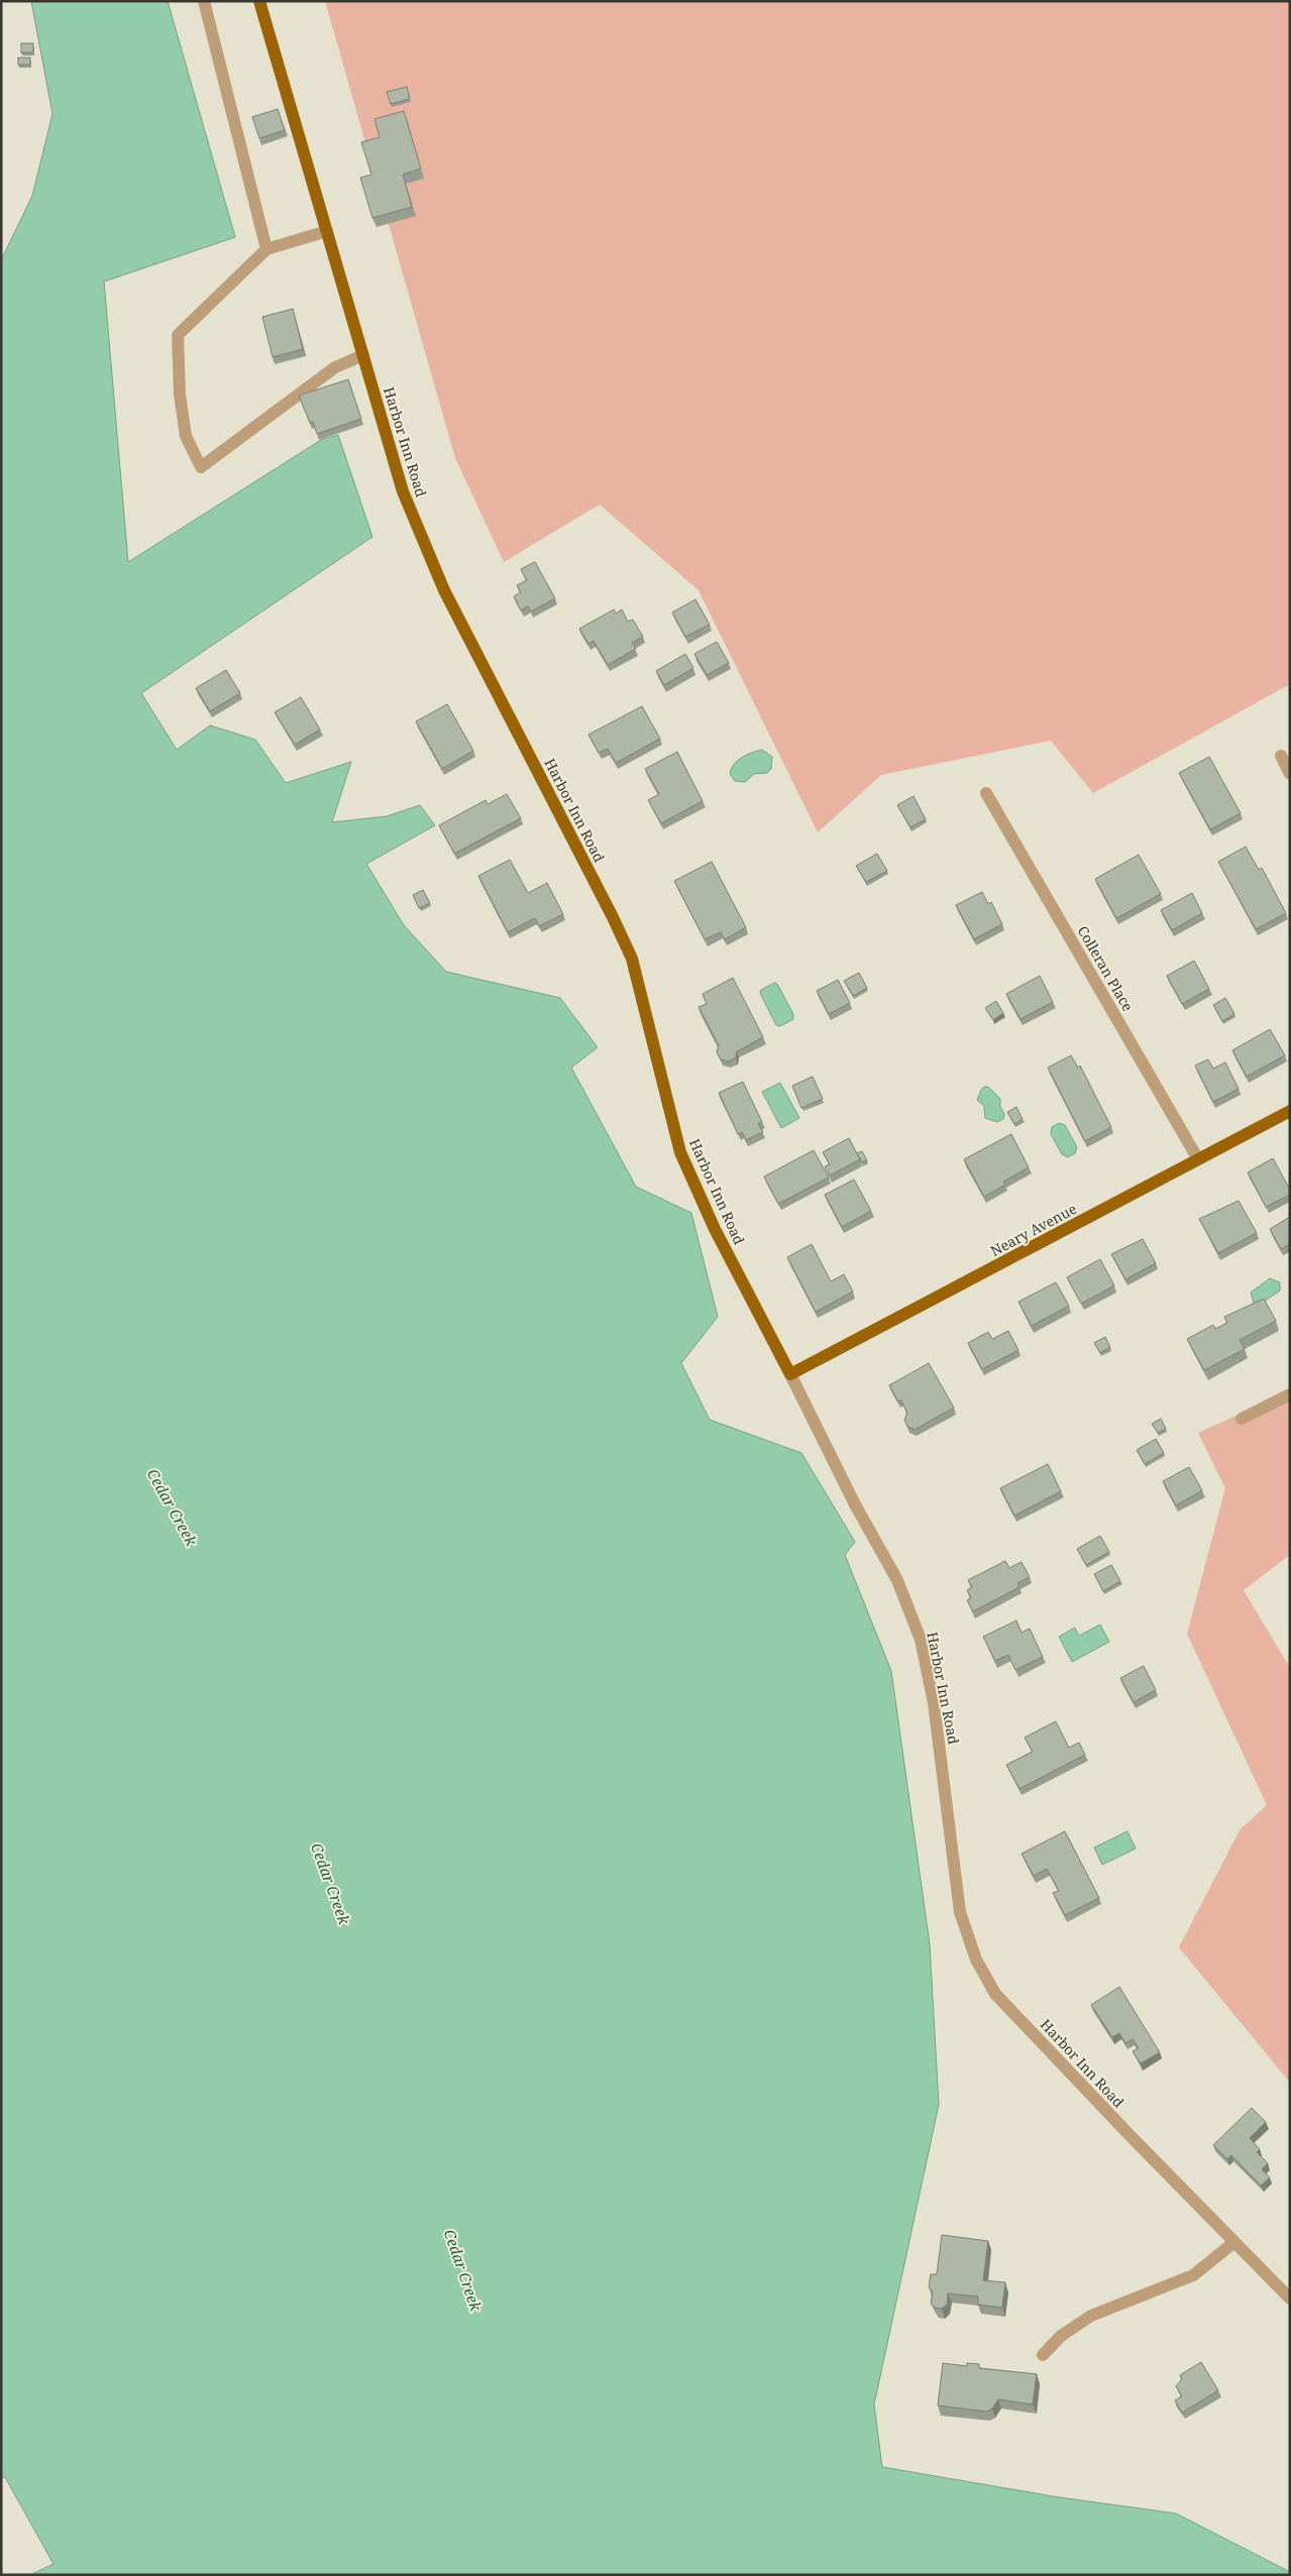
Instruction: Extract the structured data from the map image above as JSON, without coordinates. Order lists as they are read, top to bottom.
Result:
{
  "streets": {
    "main road": ["Harbor Inn Road", "Neary Avenue"],
    "street": ["Colleran Place"]
  },
  "crossings": [
    ["Harbor Inn Road", "Neary Avenue"],
    ["Colleran Place", "Neary Avenue"]
  ],
  "water": ["Cedar Creek"]
}
